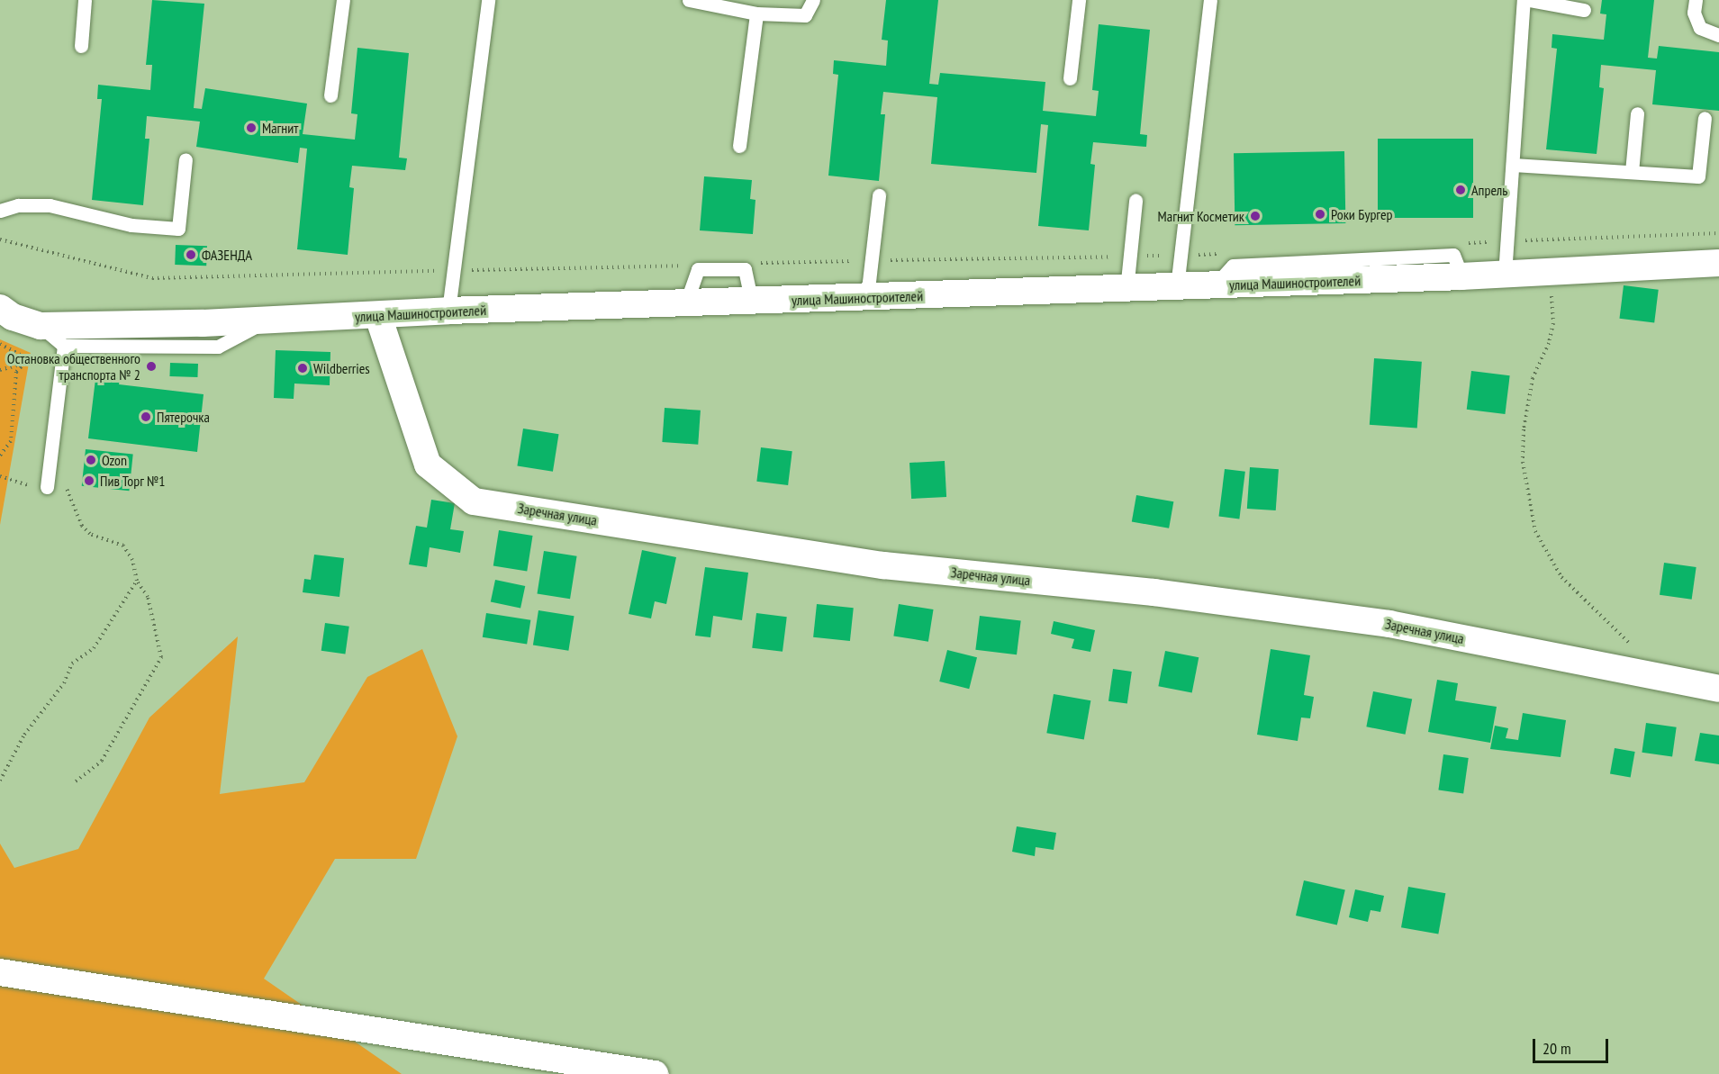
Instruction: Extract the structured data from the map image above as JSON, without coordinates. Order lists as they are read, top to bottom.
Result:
{
  "streets": {
    "street": ["улица Машиностроителей", "Заречная улица"]
  },
  "crossings": [
    ["улица Машиностроителей", "Заречная улица"]
  ],
  "places": [
    "Магнит",
    "Апрель",
    "Роки Бургер",
    "Магнит Косметик",
    "ФАЗЕНДА",
    "Остановка общественного транспорта № 2",
    "Wildberries",
    "Пятерочка",
    "Ozon",
    "Пив Торг №1"
  ],
  "scale_bar": "20 m"
}
